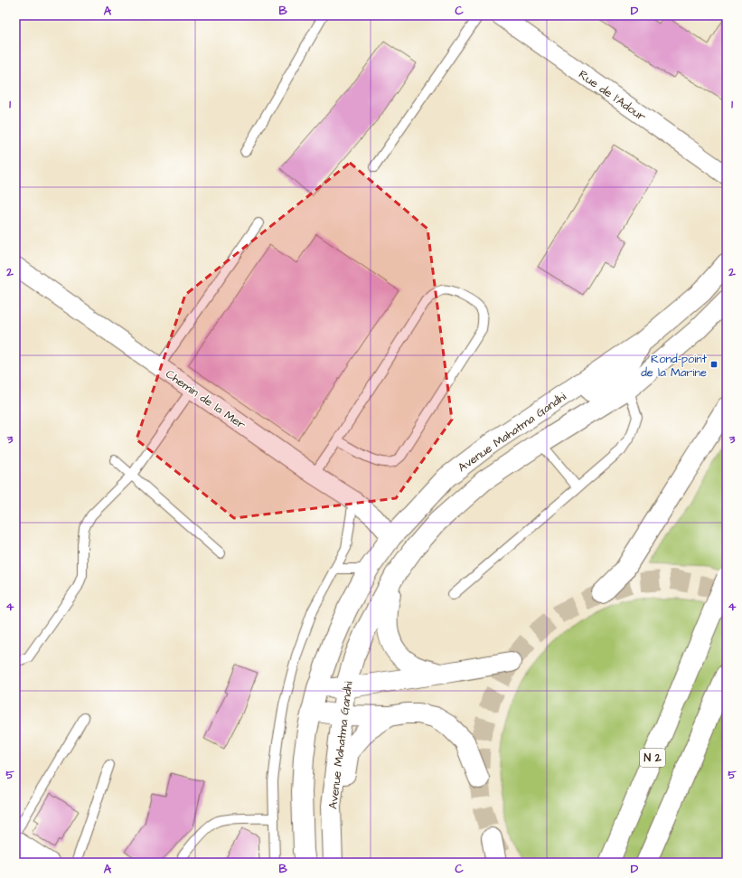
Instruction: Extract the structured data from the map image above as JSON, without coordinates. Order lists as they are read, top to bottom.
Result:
{
  "streets": {
    "main road": ["Avenue Mahatma Gandhi", "N 2"],
    "street": ["Rue de l'Adour", "Chemin de la Mer"]
  },
  "crossings": [
    ["Chemin de la Mer", "Avenue Mahatma Gandhi"]
  ],
  "places": {
    "transit": ["Rond-point de la Marine"]
  },
  "grid": {
    "columns": [
      "A",
      "B",
      "C",
      "D"
    ],
    "rows": [
      "1",
      "2",
      "3",
      "4",
      "5"
    ]
  }
}
